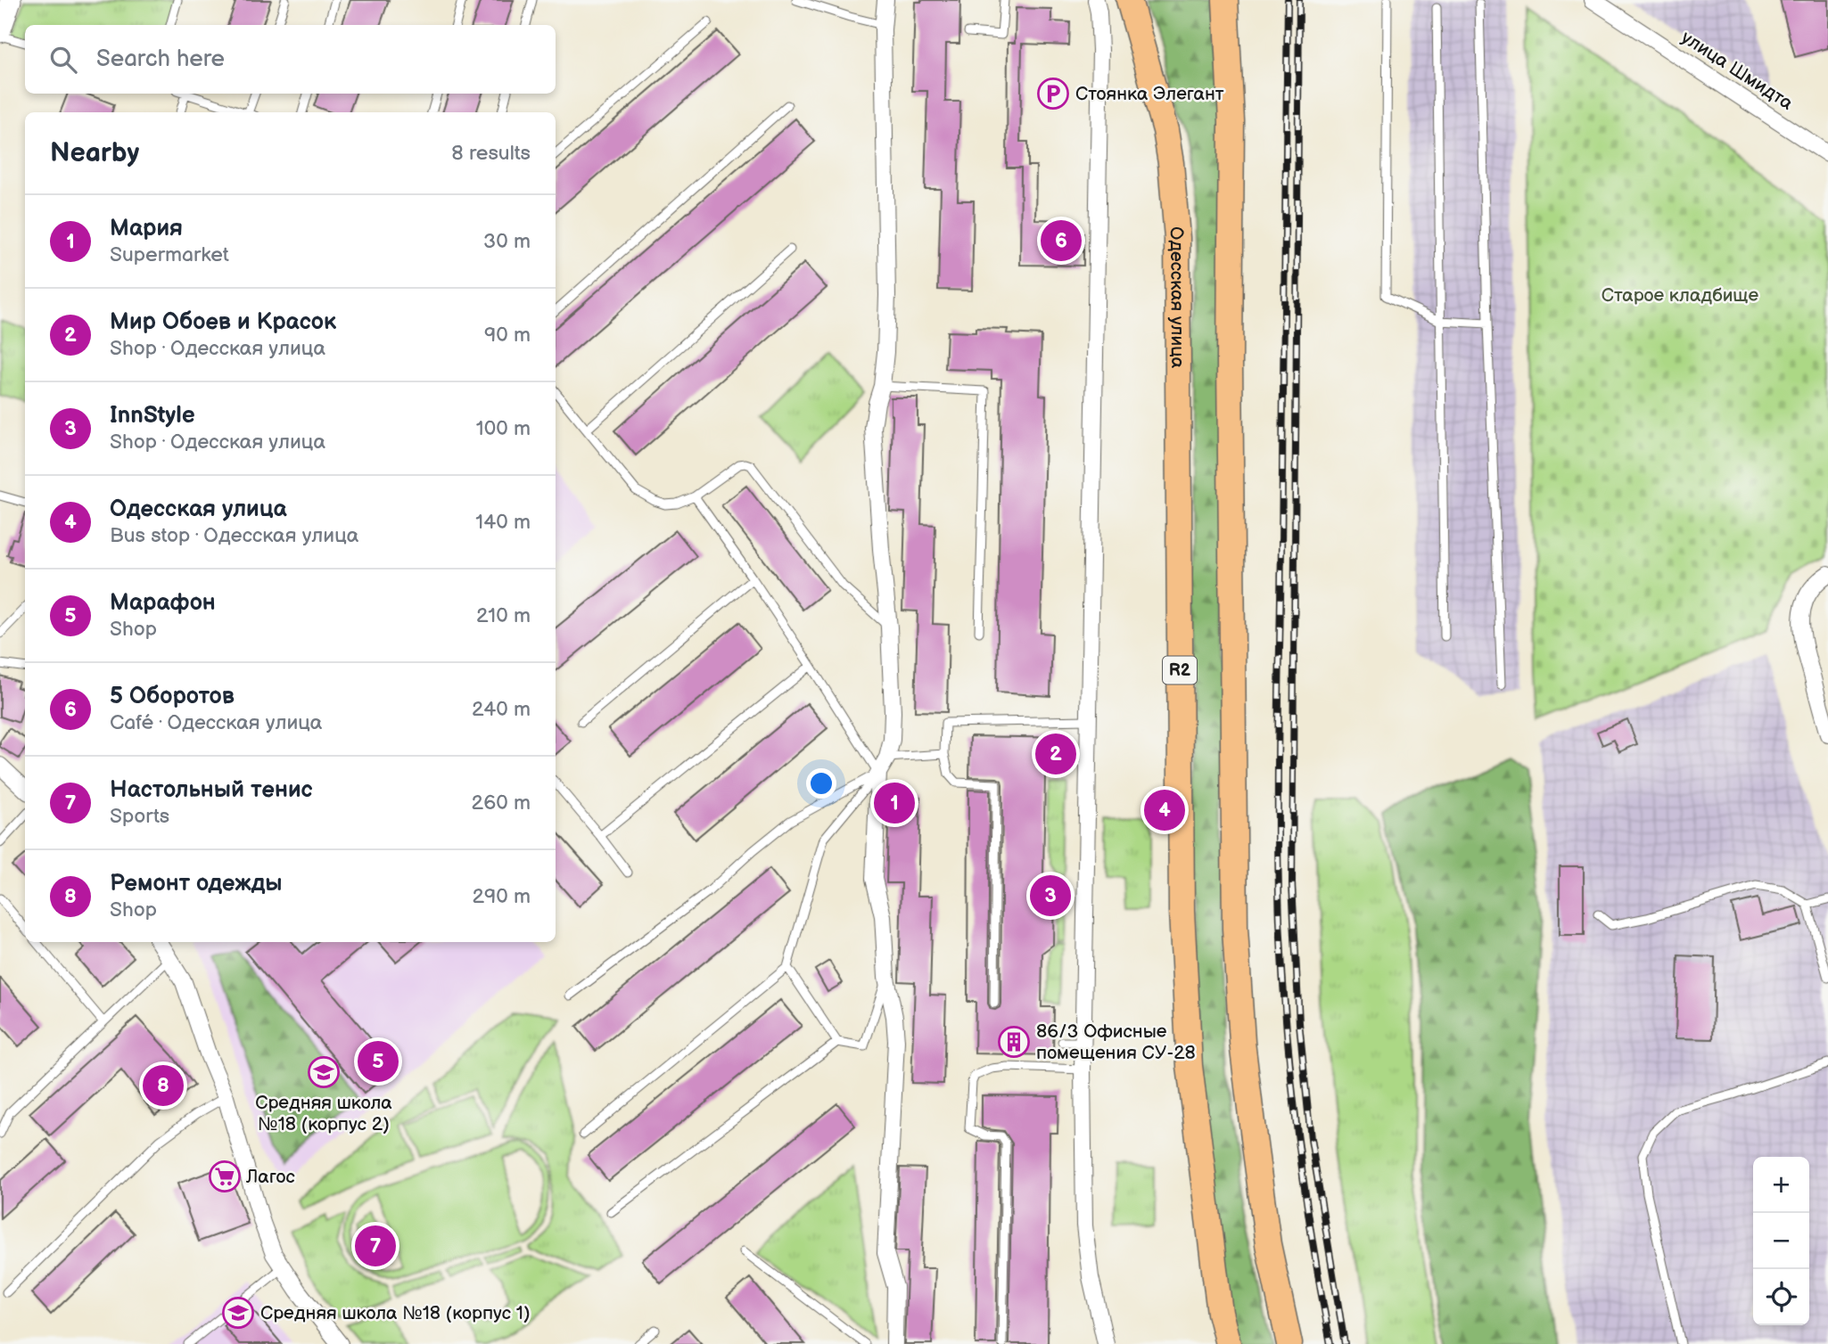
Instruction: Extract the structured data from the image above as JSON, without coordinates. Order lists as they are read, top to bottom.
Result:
{
  "streets": {
    "main road": ["Одесская улица", "R2"],
    "street": ["улица Шмидта"]
  },
  "parks": ["Старое кладбище"],
  "places": {
    "parking": ["Стоянка Элегант"],
    "building": ["86/3 Офисные помещения СУ-28"],
    "school or university": ["Средняя школа №18 (корпус 2)", "Средняя школа №18 (корпус 1)"],
    "supermarket": ["Лагос"]
  },
  "page": {
    "search": "Search here",
    "heading": ["Nearby", "8 results"],
    "list": [
      {
        "mark": "1",
        "name": "Мария",
        "note": "Supermarket",
        "value": "30 m"
      },
      {
        "mark": "2",
        "name": "Мир Обоев и Красок",
        "note": "Shop · Одесская улица",
        "value": "90 m"
      },
      {
        "mark": "3",
        "name": "InnStyle",
        "note": "Shop · Одесская улица",
        "value": "100 m"
      },
      {
        "mark": "4",
        "name": "Одесская улица",
        "note": "Bus stop · Одесская улица",
        "value": "140 m"
      },
      {
        "mark": "5",
        "name": "Марафон",
        "note": "Shop",
        "value": "210 m"
      },
      {
        "mark": "6",
        "name": "5 Оборотов",
        "note": "Café · Одесская улица",
        "value": "240 m"
      },
      {
        "mark": "7",
        "name": "Настольный тенис",
        "note": "Sports",
        "value": "260 m"
      },
      {
        "mark": "8",
        "name": "Ремонт одежды",
        "note": "Shop",
        "value": "290 m"
      }
    ],
    "pins": [
      "6",
      "2",
      "1",
      "4",
      "3",
      "5",
      "8",
      "7"
    ],
    "map_buttons": ["+", "−"]
  }
}
